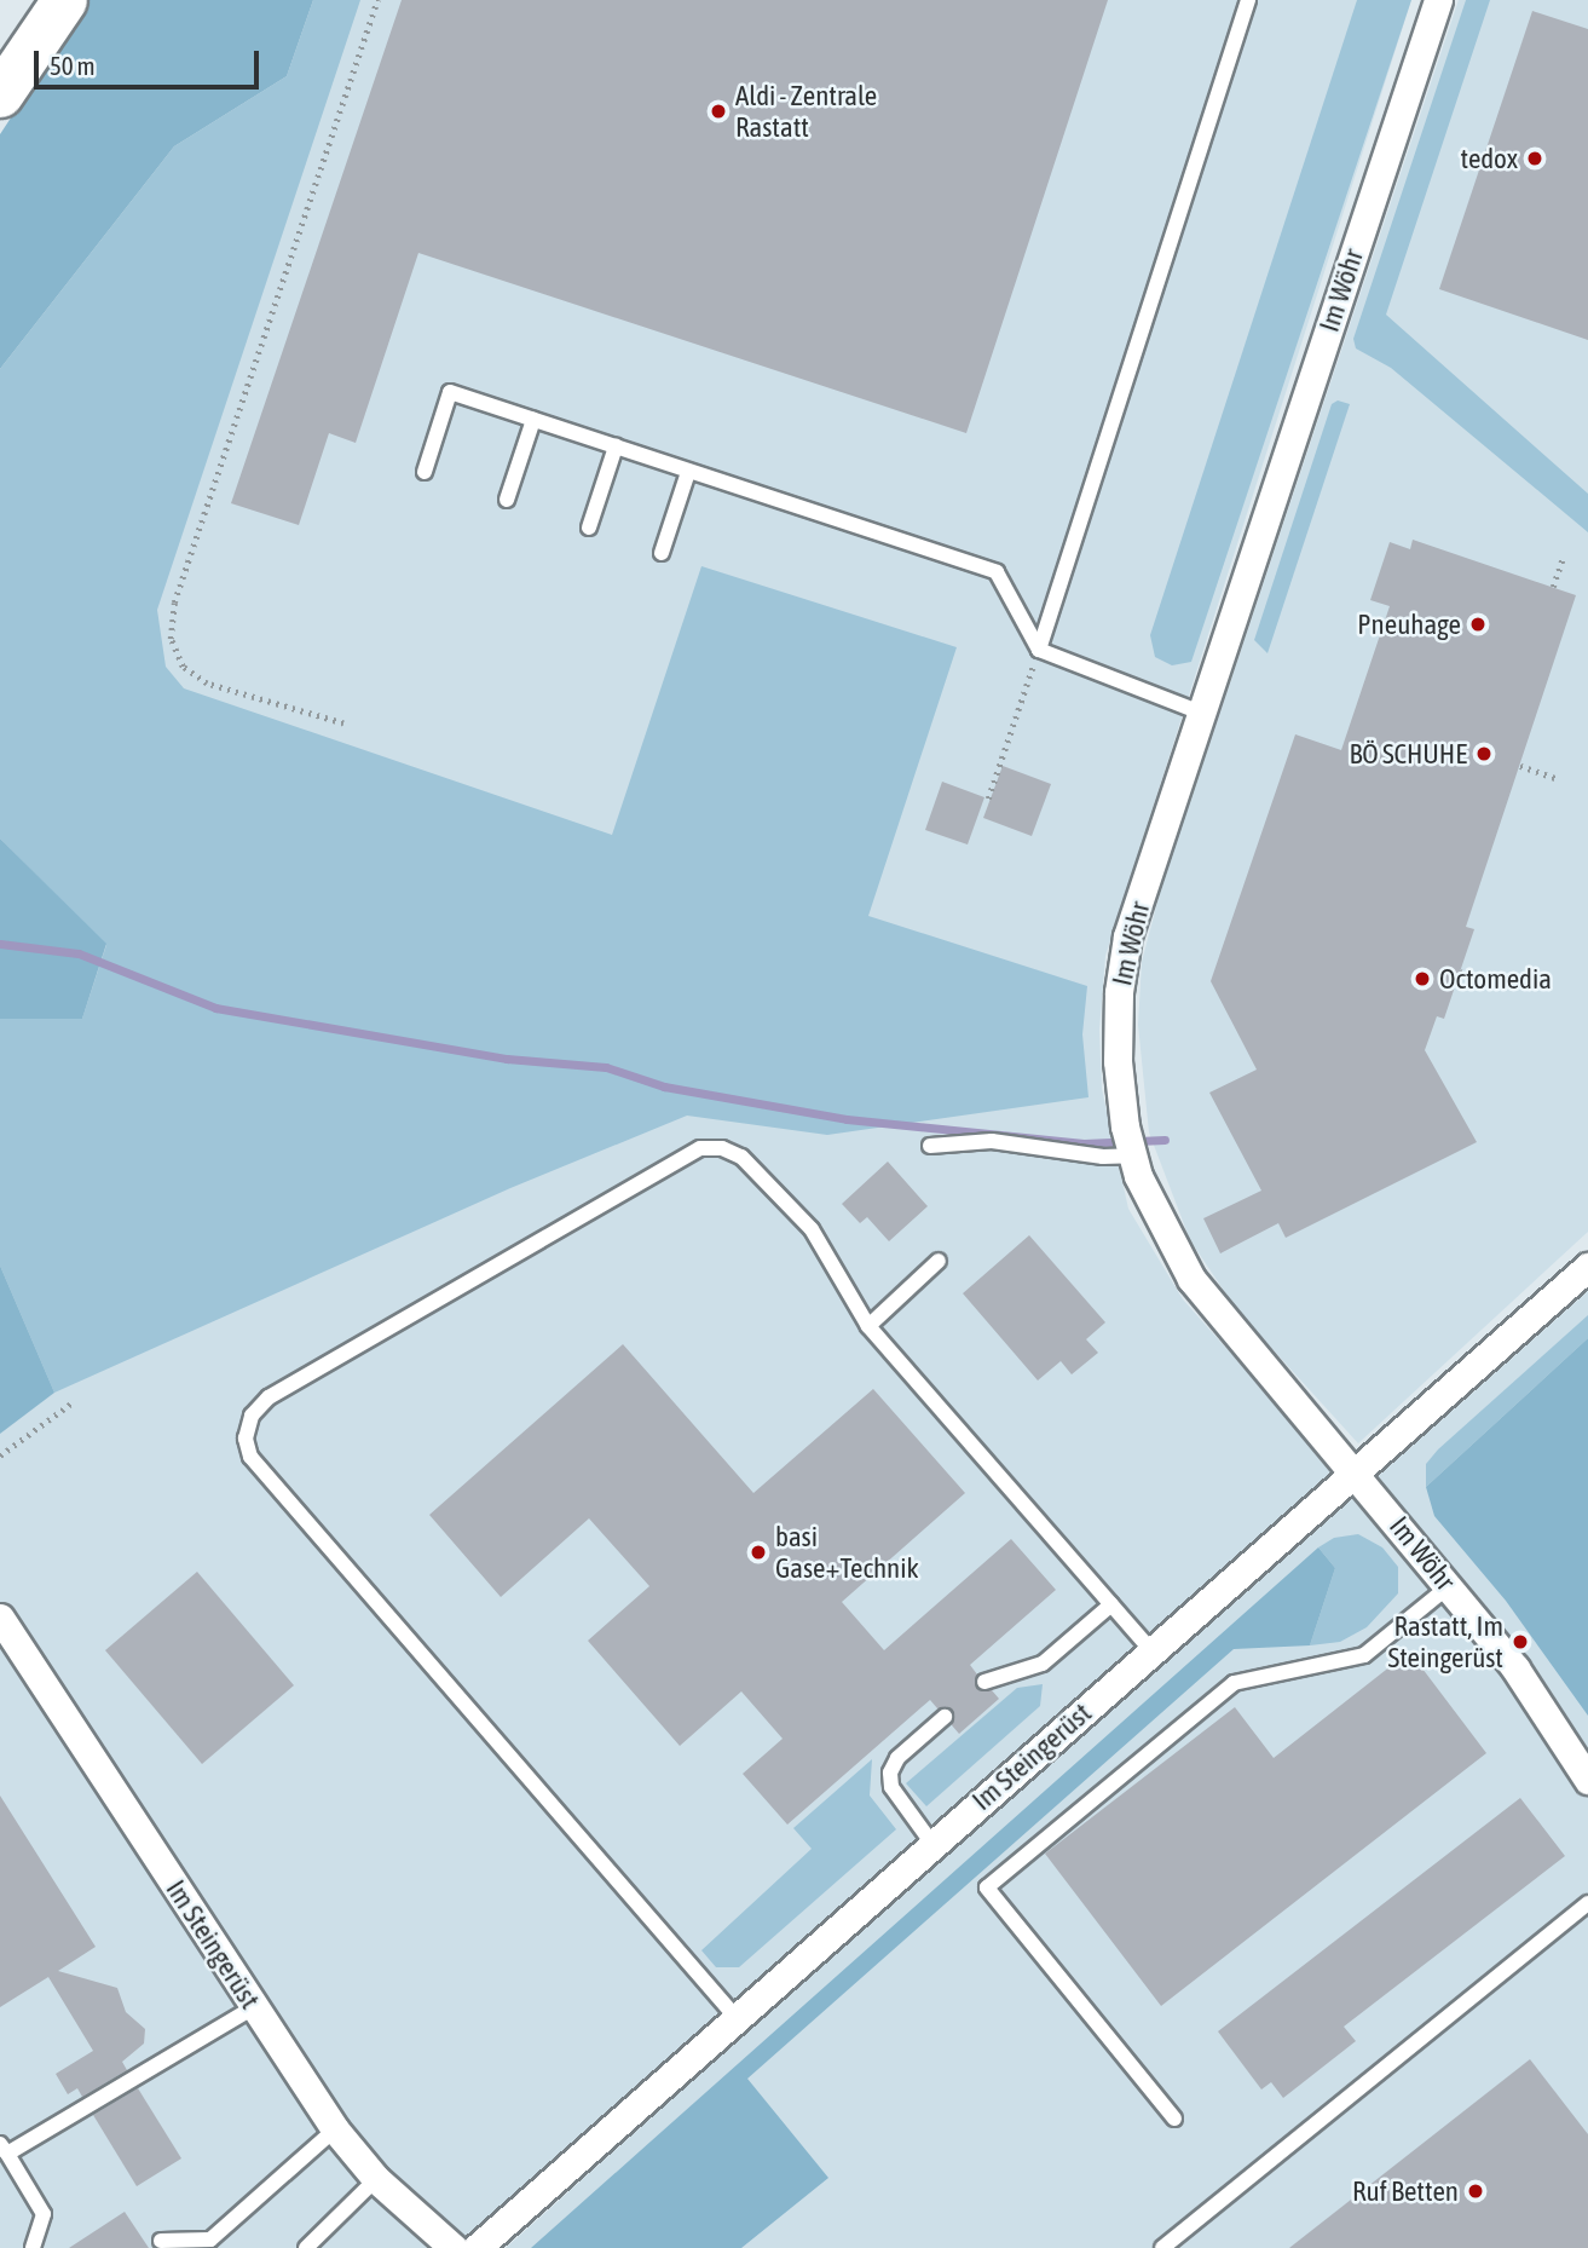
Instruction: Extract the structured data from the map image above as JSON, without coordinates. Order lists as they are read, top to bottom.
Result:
{
  "streets": {
    "street": ["Im Wöhr", "Im Steingerüst"]
  },
  "crossings": [
    ["Im Wöhr", "Im Steingerüst"]
  ],
  "places": [
    "Aldi - Zentrale Rastatt",
    "tedox",
    "Pneuhage",
    "BÖ SCHUHE",
    "Octomedia",
    "basi Gase+Technik",
    "Rastatt, Im Steingerüst",
    "Ruf Betten"
  ],
  "scale_bar": "50 m"
}
